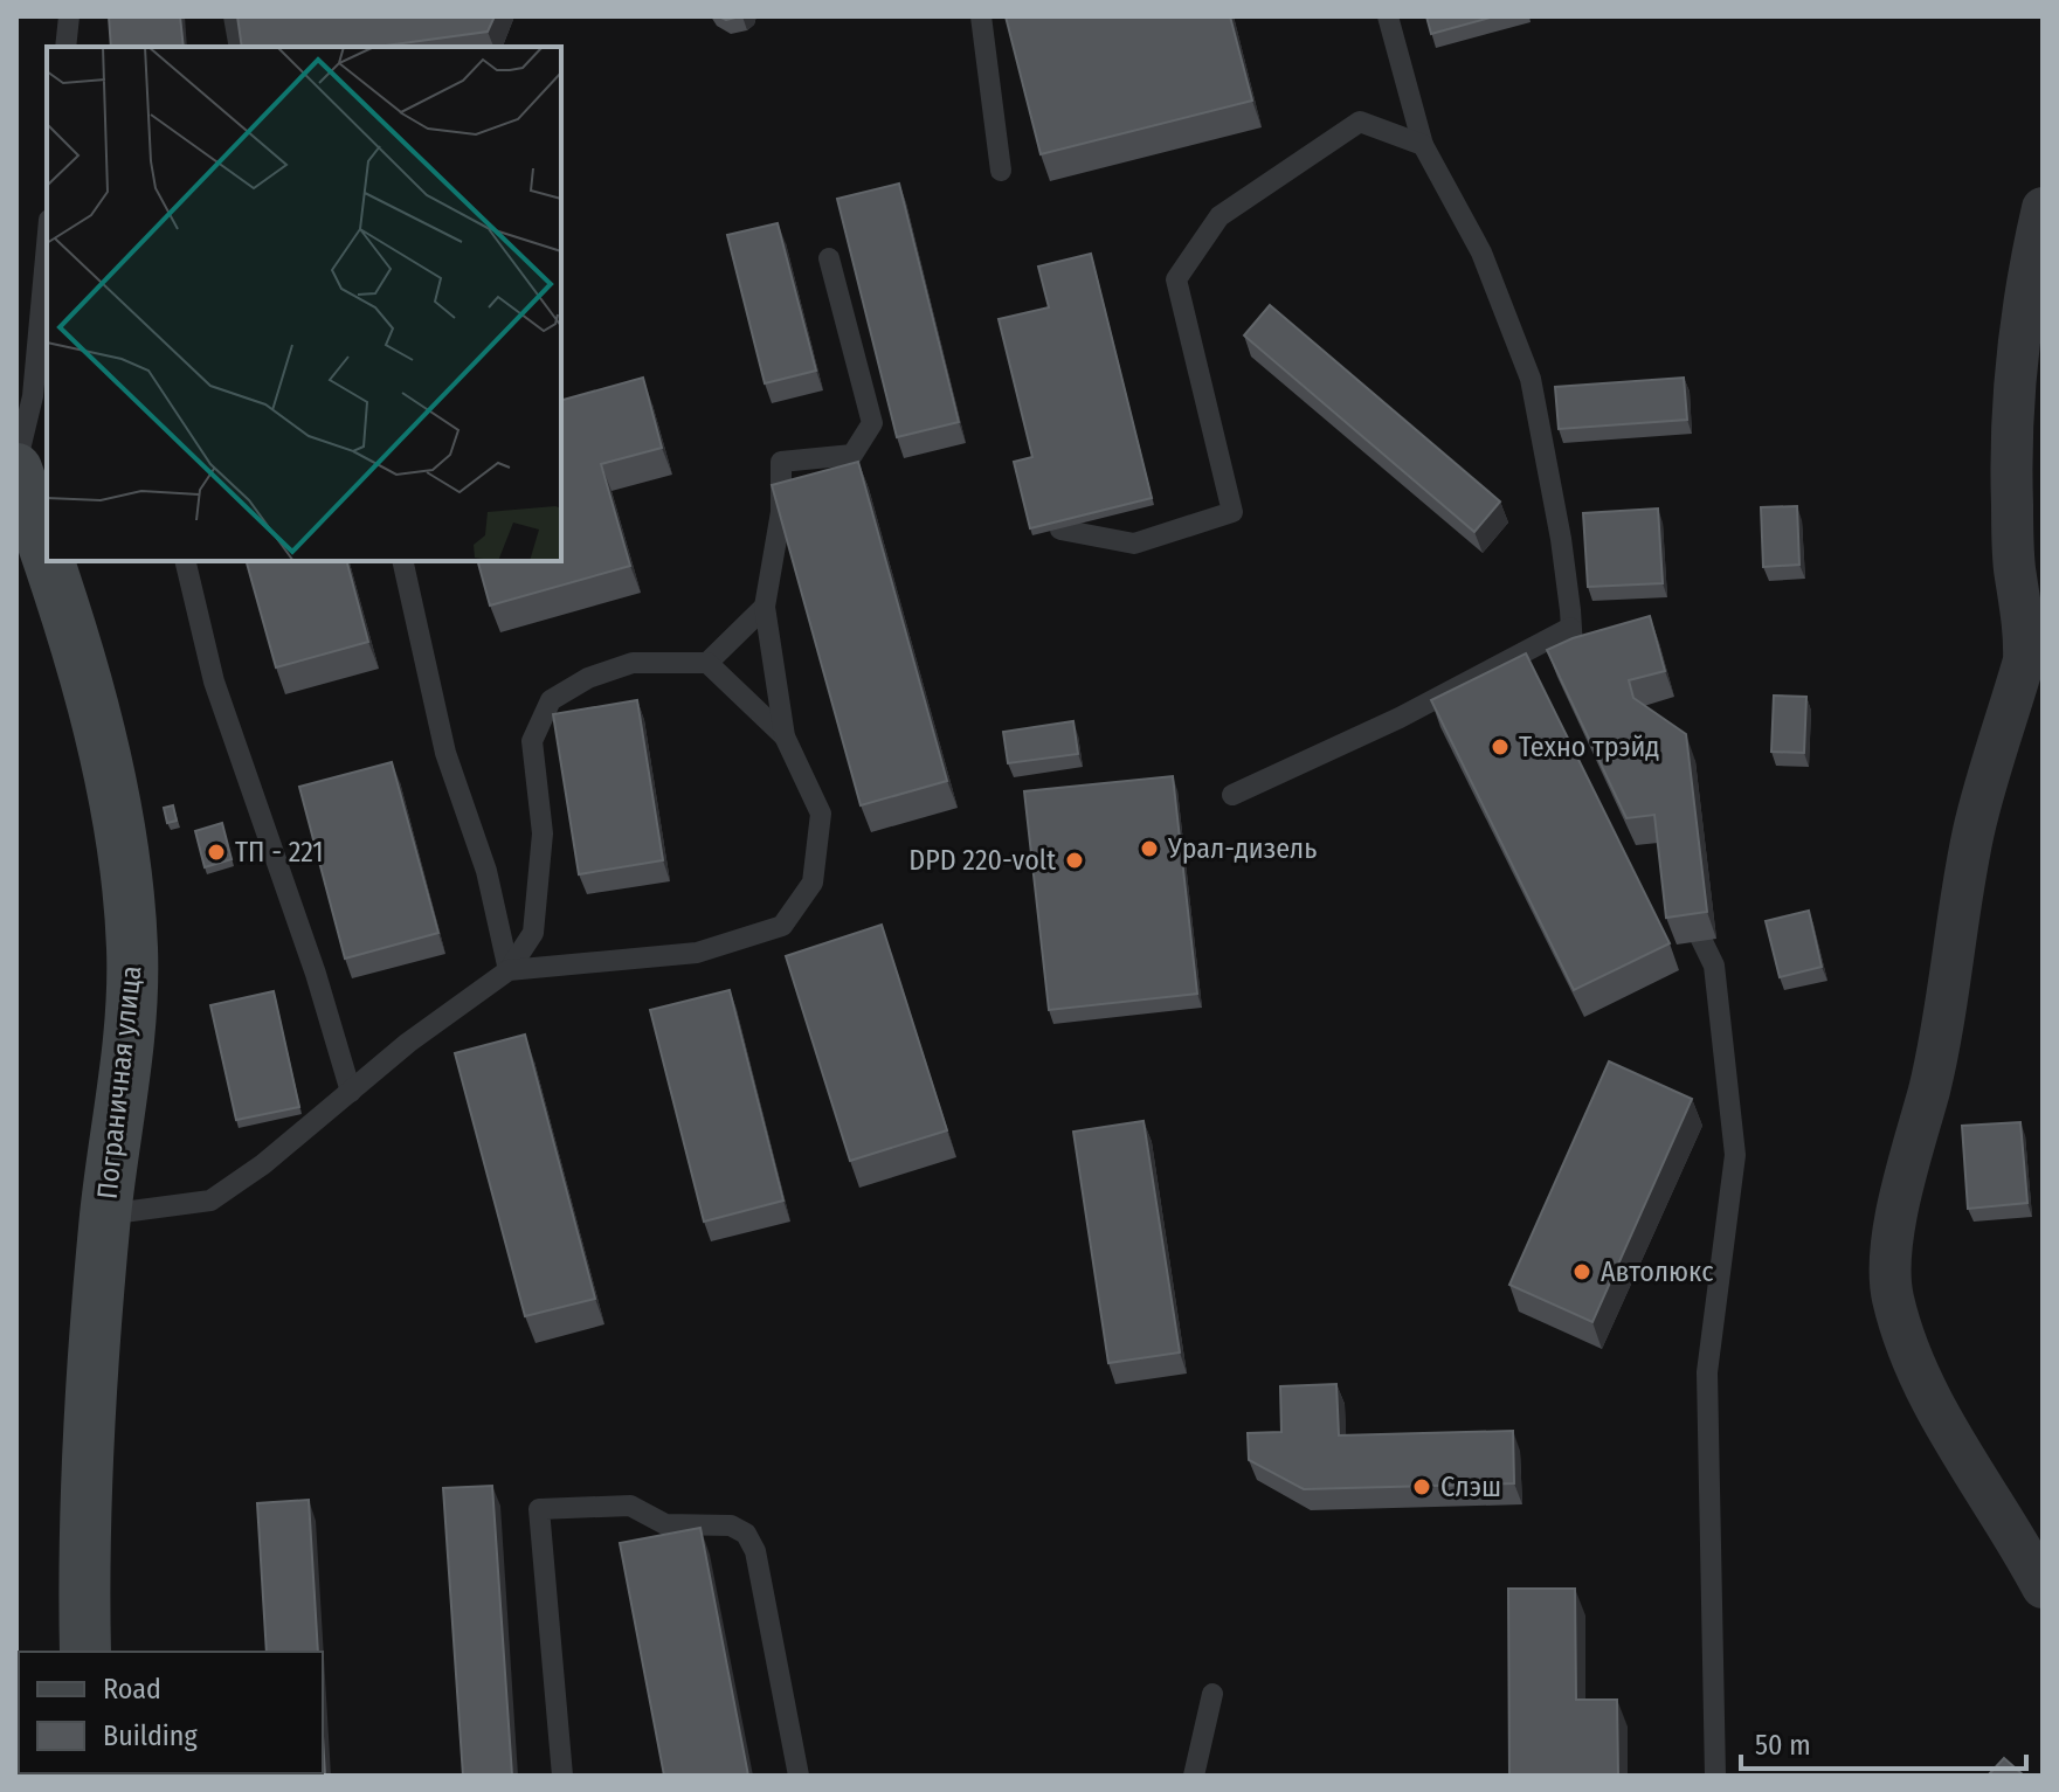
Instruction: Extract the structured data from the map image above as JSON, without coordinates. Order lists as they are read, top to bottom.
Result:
{
  "streets": {
    "street": ["Пограничная улица"]
  },
  "places": [
    "Техно трэйд",
    "Урал-дизель",
    "ТП - 221",
    "DPD 220-volt",
    "Автолюкс",
    "Слэш"
  ],
  "legend": ["Road", "Building"],
  "scale_bar": "50 m"
}
